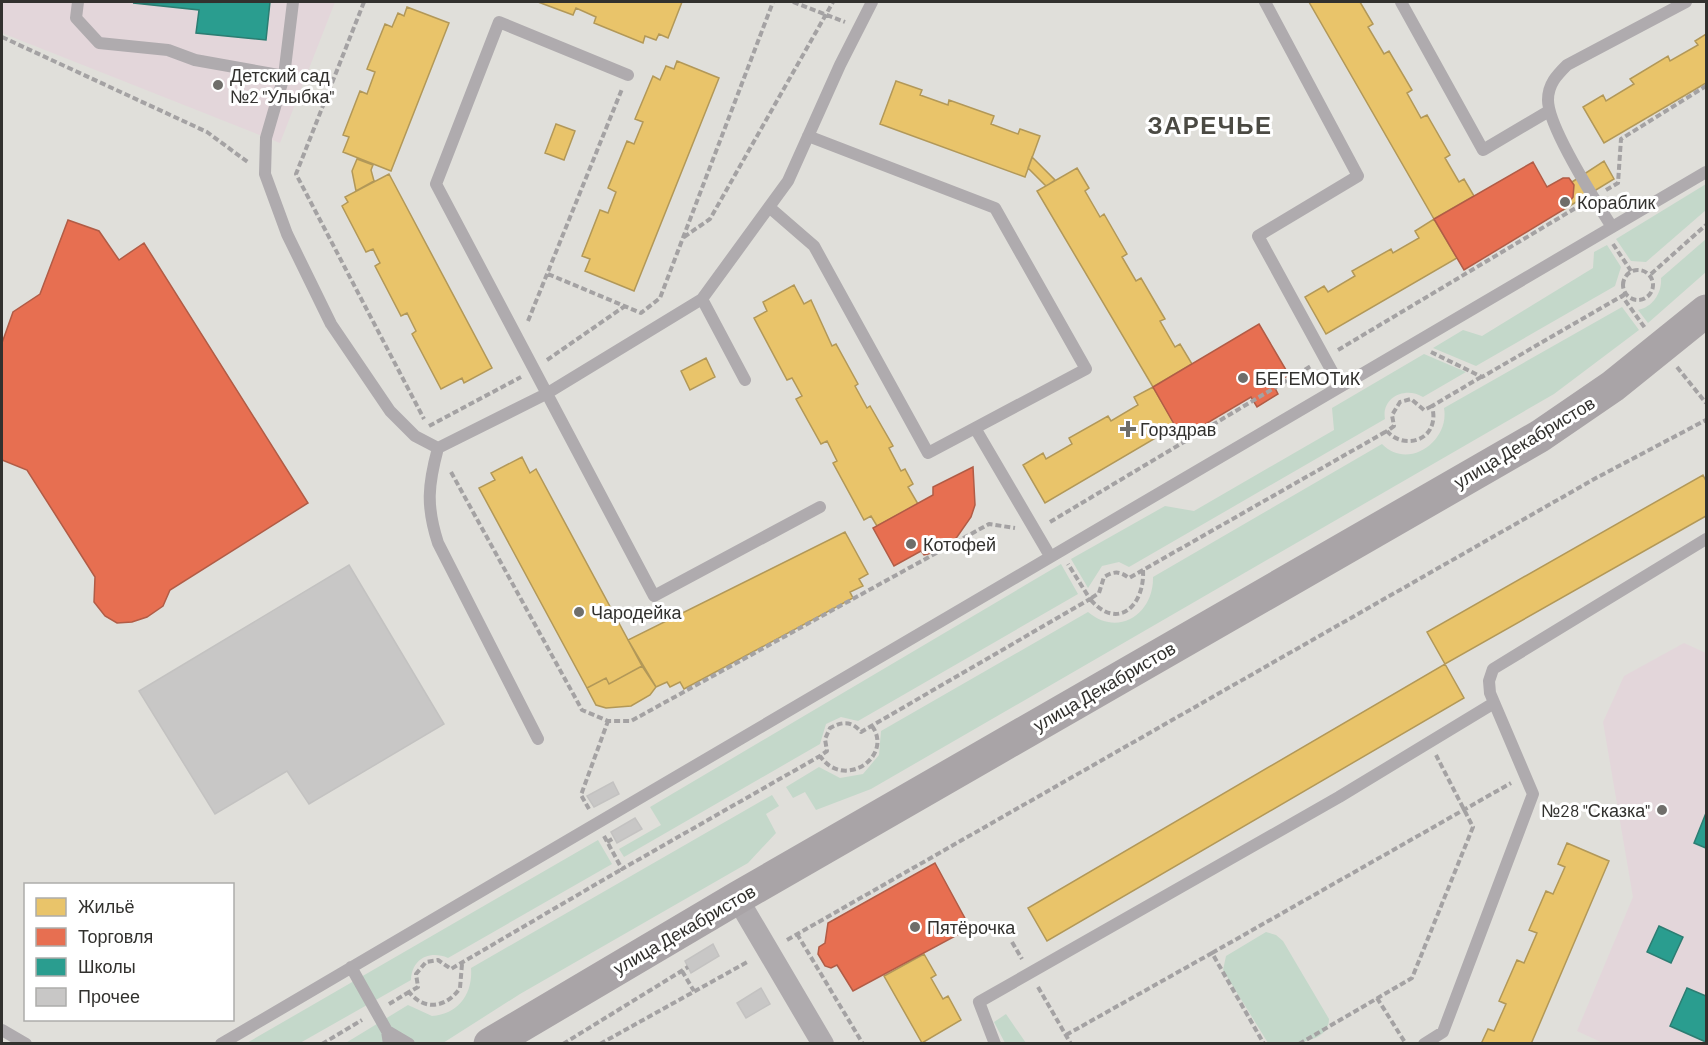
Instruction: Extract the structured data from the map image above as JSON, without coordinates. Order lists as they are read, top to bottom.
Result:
{
  "streets": {
    "main road": ["улица Декабристов"]
  },
  "districts": ["ЗАРЕЧЬЕ"],
  "places": {
    "other": [
      "Детский сад №2 \"Улыбка\"",
      "Кораблик",
      "БЕГЕМОТиК",
      "Котофей",
      "Чародейка",
      "№28 \"Сказка\"",
      "Пятёрочка"
    ],
    "health": ["Горздрав"]
  },
  "legend": [
    "Жильё",
    "Торговля",
    "Школы",
    "Прочее"
  ]
}
